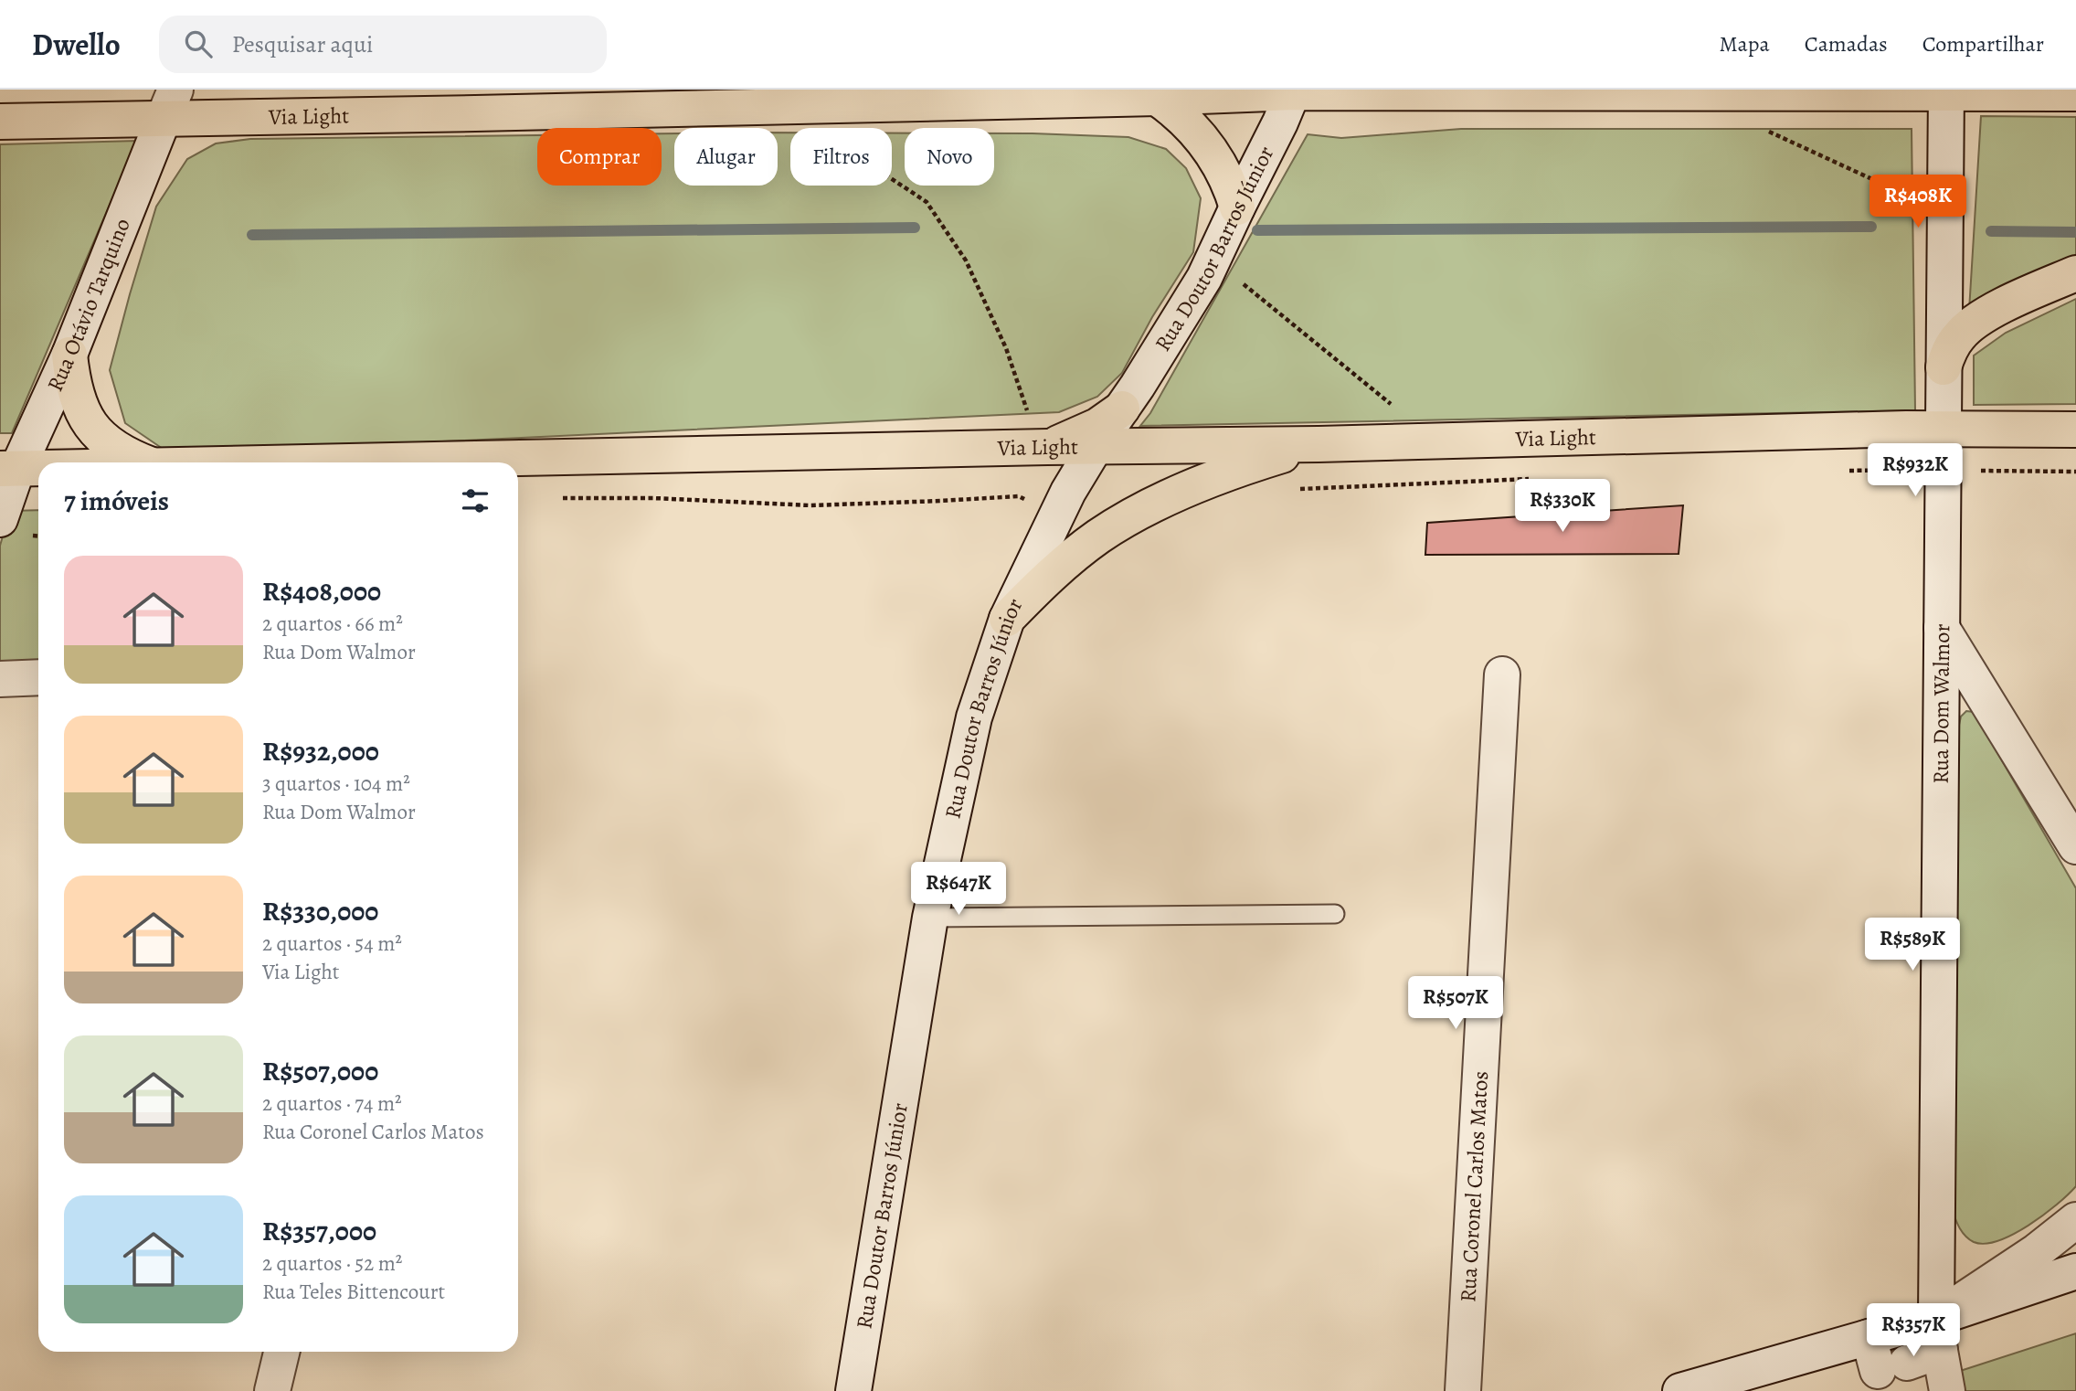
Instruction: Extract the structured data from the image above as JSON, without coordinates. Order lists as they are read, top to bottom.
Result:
{
  "streets": {
    "main road": [
      "Via Light",
      "Rua Doutor Barros Júnior",
      "Rua Otávio Tarquino",
      "Rua Dom Walmor",
      "Rua Coronel Carlos Matos"
    ]
  },
  "crossings": [
    ["Via Light", "Rua Doutor Barros Júnior"],
    ["Via Light", "Rua Otávio Tarquino"],
    ["Via Light", "Rua Dom Walmor"]
  ],
  "page": {
    "header": "Dwello",
    "search": "Pesquisar aqui",
    "nav": ["Mapa", "Camadas", "Compartilhar"],
    "chip": [
      "Comprar",
      "Alugar",
      "Filtros",
      "Novo"
    ],
    "price": [
      "R$408K",
      "R$932K",
      "R$330K",
      "R$647K",
      "R$589K",
      "R$507K",
      "R$357K"
    ],
    "heading": "7 imóveis",
    "list": [
      {
        "name": "R$408,000",
        "note": "2 quartos · 66 m² · Rua Dom Walmor"
      },
      {
        "name": "R$932,000",
        "note": "3 quartos · 104 m² · Rua Dom Walmor"
      },
      {
        "name": "R$330,000",
        "note": "2 quartos · 54 m² · Via Light"
      },
      {
        "name": "R$507,000",
        "note": "2 quartos · 74 m² · Rua Coronel Carlos Matos"
      },
      {
        "name": "R$357,000",
        "note": "2 quartos · 52 m² · Rua Teles Bittencourt"
      }
    ]
  }
}
